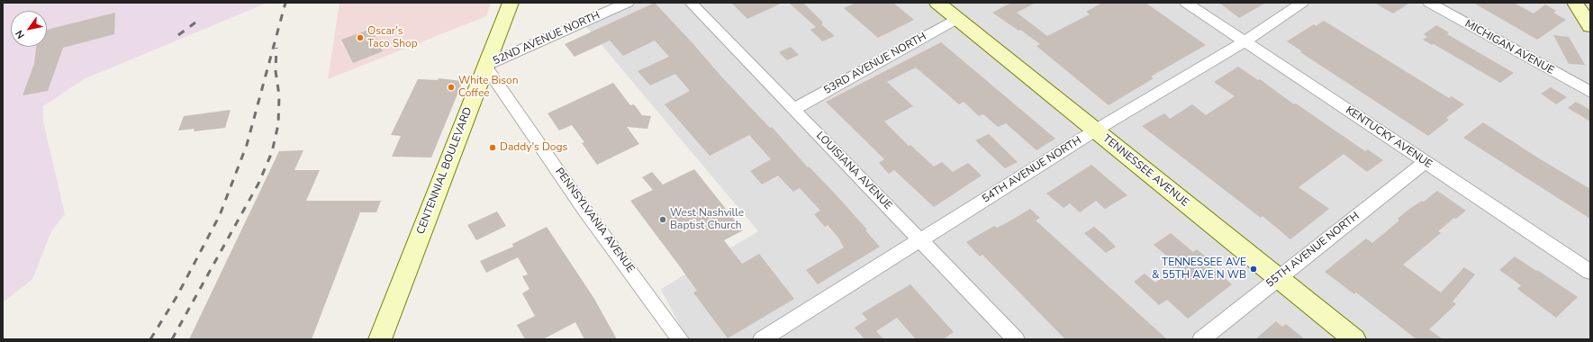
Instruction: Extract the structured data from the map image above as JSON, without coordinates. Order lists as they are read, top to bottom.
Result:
{
  "streets": {
    "street": [
      "52ND AVENUE NORTH",
      "MICHIGAN AVENUE",
      "53RD AVENUE NORTH",
      "KENTUCKY AVENUE",
      "54TH AVENUE NORTH",
      "CENTENNIAL BOULEVARD",
      "LOUISIANA AVENUE",
      "TENNESSEE AVENUE",
      "PENNSYLVANIA AVENUE",
      "55TH AVENUE NORTH"
    ]
  },
  "crossings": [
    ["52ND AVENUE NORTH", "CENTENNIAL BOULEVARD"],
    ["52ND AVENUE NORTH", "PENNSYLVANIA AVENUE"],
    ["53RD AVENUE NORTH", "LOUISIANA AVENUE"],
    ["53RD AVENUE NORTH", "TENNESSEE AVENUE"],
    ["KENTUCKY AVENUE", "54TH AVENUE NORTH"],
    ["KENTUCKY AVENUE", "55TH AVENUE NORTH"],
    ["54TH AVENUE NORTH", "LOUISIANA AVENUE"],
    ["54TH AVENUE NORTH", "TENNESSEE AVENUE"],
    ["CENTENNIAL BOULEVARD", "PENNSYLVANIA AVENUE"],
    ["TENNESSEE AVENUE", "55TH AVENUE NORTH"]
  ],
  "places": [
    "Oscar's Taco Shop",
    "White Bison Coffee",
    "Daddy's Dogs",
    "West Nashville Baptist Church",
    "TENNESSEE AVE & 55TH AVE N WB"
  ],
  "north": "bottom left"
}
